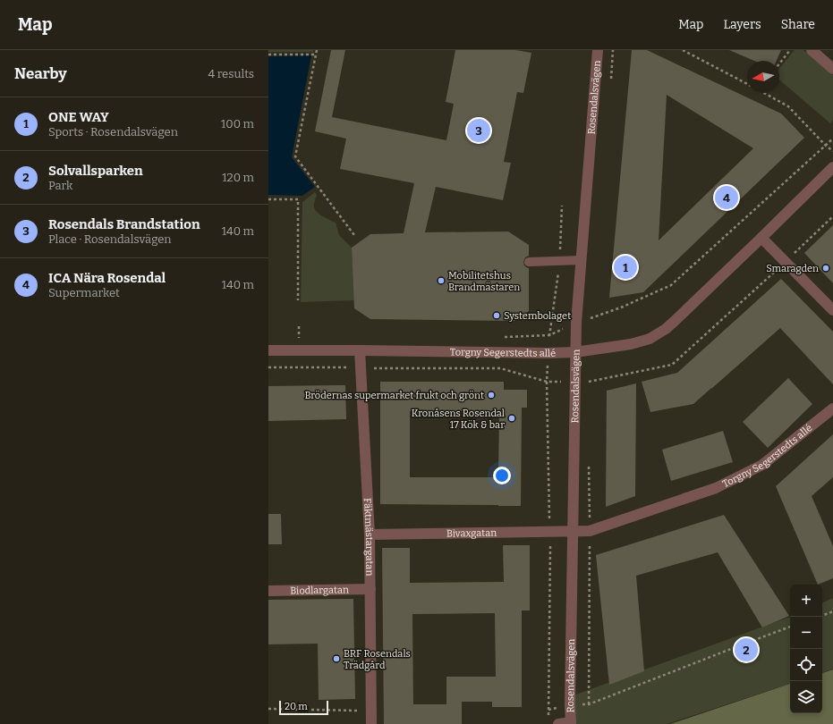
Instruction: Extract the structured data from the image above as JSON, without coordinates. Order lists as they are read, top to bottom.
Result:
{
  "streets": {
    "street": [
      "Rosendalsvägen",
      "Torgny Segerstedts allé",
      "Bivaxgatan",
      "Fäktmästargatan",
      "Biodlargatan"
    ]
  },
  "crossings": [
    ["Rosendalsvägen", "Torgny Segerstedts allé"],
    ["Rosendalsvägen", "Bivaxgatan"],
    ["Torgny Segerstedts allé", "Bivaxgatan"],
    ["Torgny Segerstedts allé", "Fäktmästargatan"],
    ["Bivaxgatan", "Fäktmästargatan"],
    ["Fäktmästargatan", "Biodlargatan"]
  ],
  "places": [
    "Smaragden",
    "Mobilitetshus Brandmästaren",
    "Systembolaget",
    "Brödernas supermarket frukt och grönt",
    "Kronåsens Rosendal 17 Kök & bar",
    "BRF Rosendals Trädgård"
  ],
  "scale_bar": "20 m",
  "north": "left",
  "page": {
    "header": "Map",
    "nav": ["Map", "Layers", "Share"],
    "heading": ["Nearby", "4 results"],
    "list": [
      {
        "mark": "1",
        "name": "ONE WAY",
        "note": "Sports · Rosendalsvägen",
        "value": "100 m"
      },
      {
        "mark": "2",
        "name": "Solvallsparken",
        "note": "Park",
        "value": "120 m"
      },
      {
        "mark": "3",
        "name": "Rosendals Brandstation",
        "note": "Place · Rosendalsvägen",
        "value": "140 m"
      },
      {
        "mark": "4",
        "name": "ICA Nära Rosendal",
        "note": "Supermarket",
        "value": "140 m"
      }
    ],
    "pins": [
      "3",
      "4",
      "1",
      "2"
    ],
    "map_buttons": ["+", "−"],
    "scale": "20 m"
  }
}
